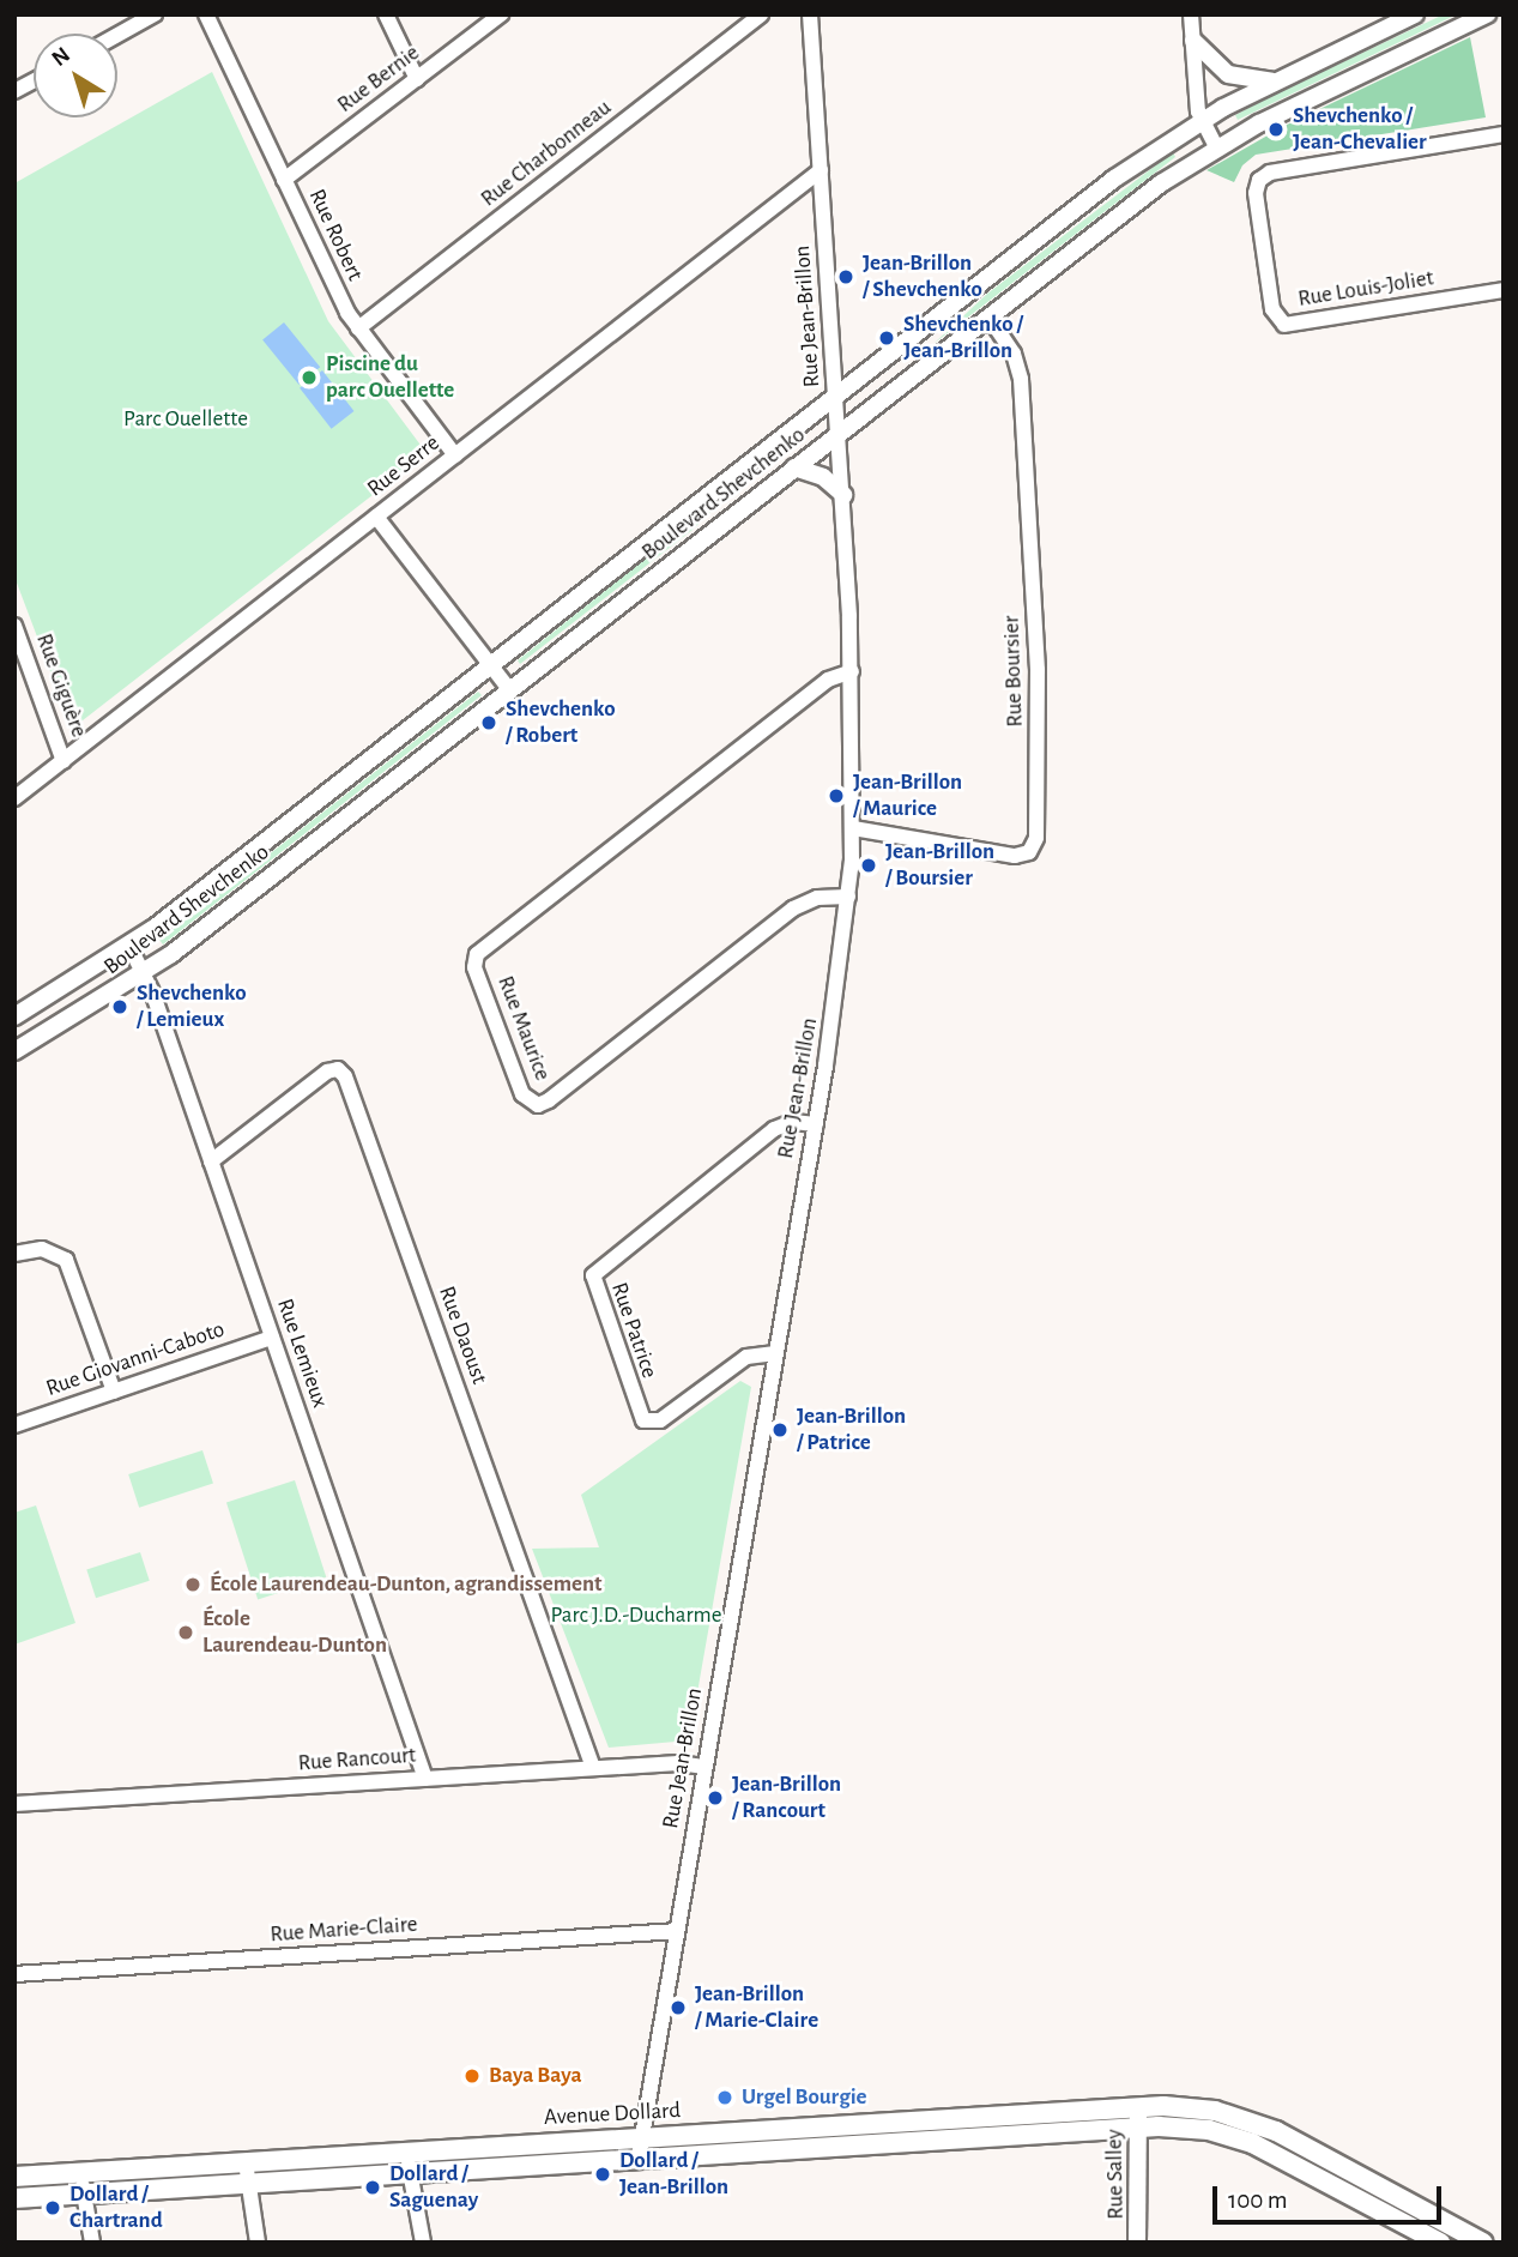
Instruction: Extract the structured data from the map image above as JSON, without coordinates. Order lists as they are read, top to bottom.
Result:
{
  "streets": {
    "main road": ["Avenue Dollard"],
    "street": [
      "Rue Bernie",
      "Rue Charbonneau",
      "Rue Robert",
      "Rue Louis-Joliet",
      "Rue Jean-Brillon",
      "Rue Serre",
      "Boulevard Shevchenko",
      "Rue Boursier",
      "Rue Giguère",
      "Rue Maurice",
      "Rue Patrice",
      "Rue Daoust",
      "Rue Lemieux",
      "Rue Giovanni-Caboto",
      "Rue Rancourt",
      "Rue Marie-Claire",
      "Rue Salley"
    ]
  },
  "crossings": [
    ["Rue Bernie", "Rue Robert"],
    ["Rue Charbonneau", "Rue Robert"],
    ["Rue Robert", "Rue Serre"],
    ["Rue Jean-Brillon", "Rue Serre"],
    ["Rue Jean-Brillon", "Boulevard Shevchenko"],
    ["Rue Jean-Brillon", "Rue Boursier"],
    ["Rue Jean-Brillon", "Rue Maurice"],
    ["Rue Jean-Brillon", "Rue Patrice"],
    ["Rue Jean-Brillon", "Rue Rancourt"],
    ["Rue Jean-Brillon", "Rue Marie-Claire"],
    ["Rue Jean-Brillon", "Avenue Dollard"],
    ["Rue Serre", "Rue Giguère"],
    ["Boulevard Shevchenko", "Rue Boursier"],
    ["Boulevard Shevchenko", "Rue Lemieux"],
    ["Rue Daoust", "Rue Lemieux"],
    ["Rue Daoust", "Rue Rancourt"],
    ["Rue Lemieux", "Rue Giovanni-Caboto"],
    ["Rue Lemieux", "Rue Rancourt"],
    ["Avenue Dollard", "Rue Salley"]
  ],
  "parks": ["Parc Ouellette", "Parc J.D.-Ducharme"],
  "places": [
    "Shevchenko / Jean-Chevalier",
    "Jean-Brillon / Shevchenko",
    "Shevchenko / Jean-Brillon",
    "Piscine du parc Ouellette",
    "Shevchenko / Robert",
    "Jean-Brillon / Maurice",
    "Jean-Brillon / Boursier",
    "Shevchenko / Lemieux",
    "Jean-Brillon / Patrice",
    "École Laurendeau-Dunton, agrandissement",
    "École Laurendeau-Dunton",
    "Jean-Brillon / Rancourt",
    "Jean-Brillon / Marie-Claire",
    "Baya Baya",
    "Urgel Bourgie",
    "Dollard / Jean-Brillon",
    "Dollard / Saguenay",
    "Dollard / Chartrand"
  ],
  "scale_bar": "100 m",
  "north": "top left"
}
